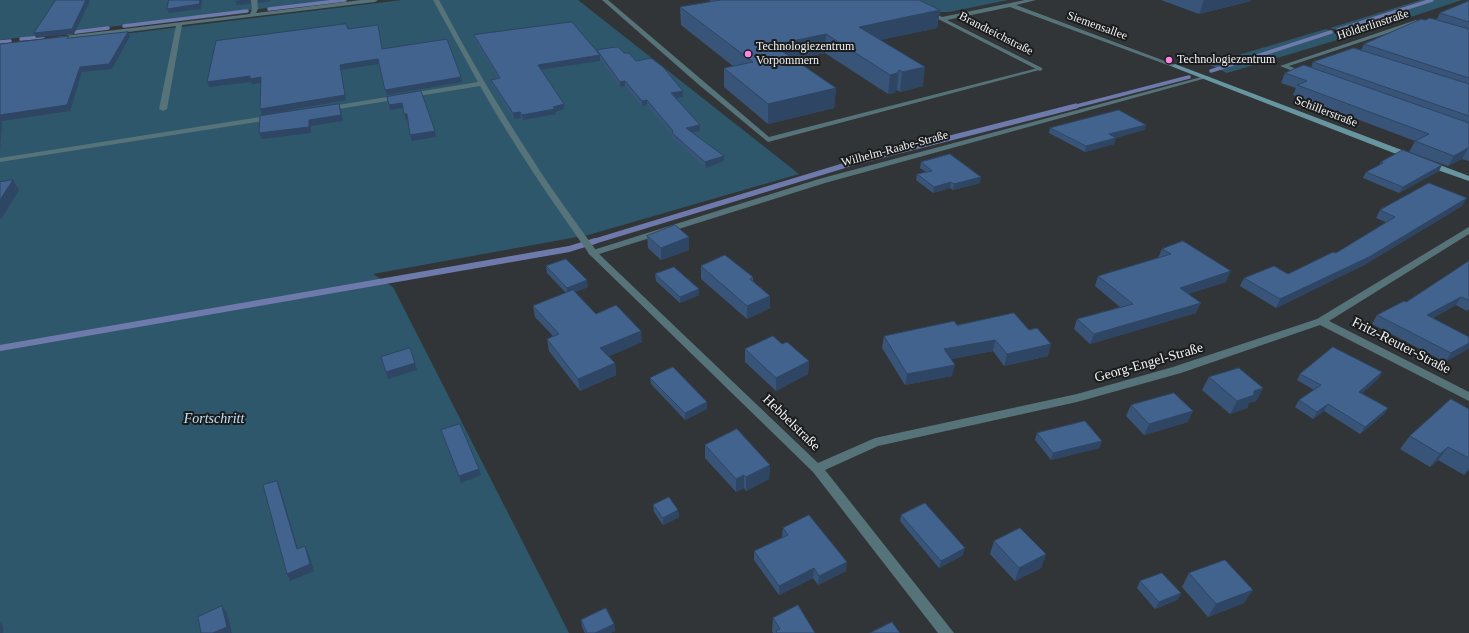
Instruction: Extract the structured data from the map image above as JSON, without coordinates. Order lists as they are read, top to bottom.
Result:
{
  "streets": {
    "street": [
      "Hölderlinstraße",
      "Siemensallee",
      "Brandteichstraße",
      "Schillerstraße",
      "Wilhelm-Raabe-Straße",
      "Fritz-Reuter-Straße",
      "Georg-Engel-Straße",
      "Hebbelstraße"
    ]
  },
  "crossings": [
    ["Siemensallee", "Brandteichstraße"],
    ["Siemensallee", "Schillerstraße"],
    ["Schillerstraße", "Wilhelm-Raabe-Straße"],
    ["Wilhelm-Raabe-Straße", "Hebbelstraße"],
    ["Fritz-Reuter-Straße", "Georg-Engel-Straße"],
    ["Georg-Engel-Straße", "Hebbelstraße"]
  ],
  "parks": ["Fortschritt"],
  "places": ["Technologiezentrum Vorpommern", "Technologiezentrum"]
}
